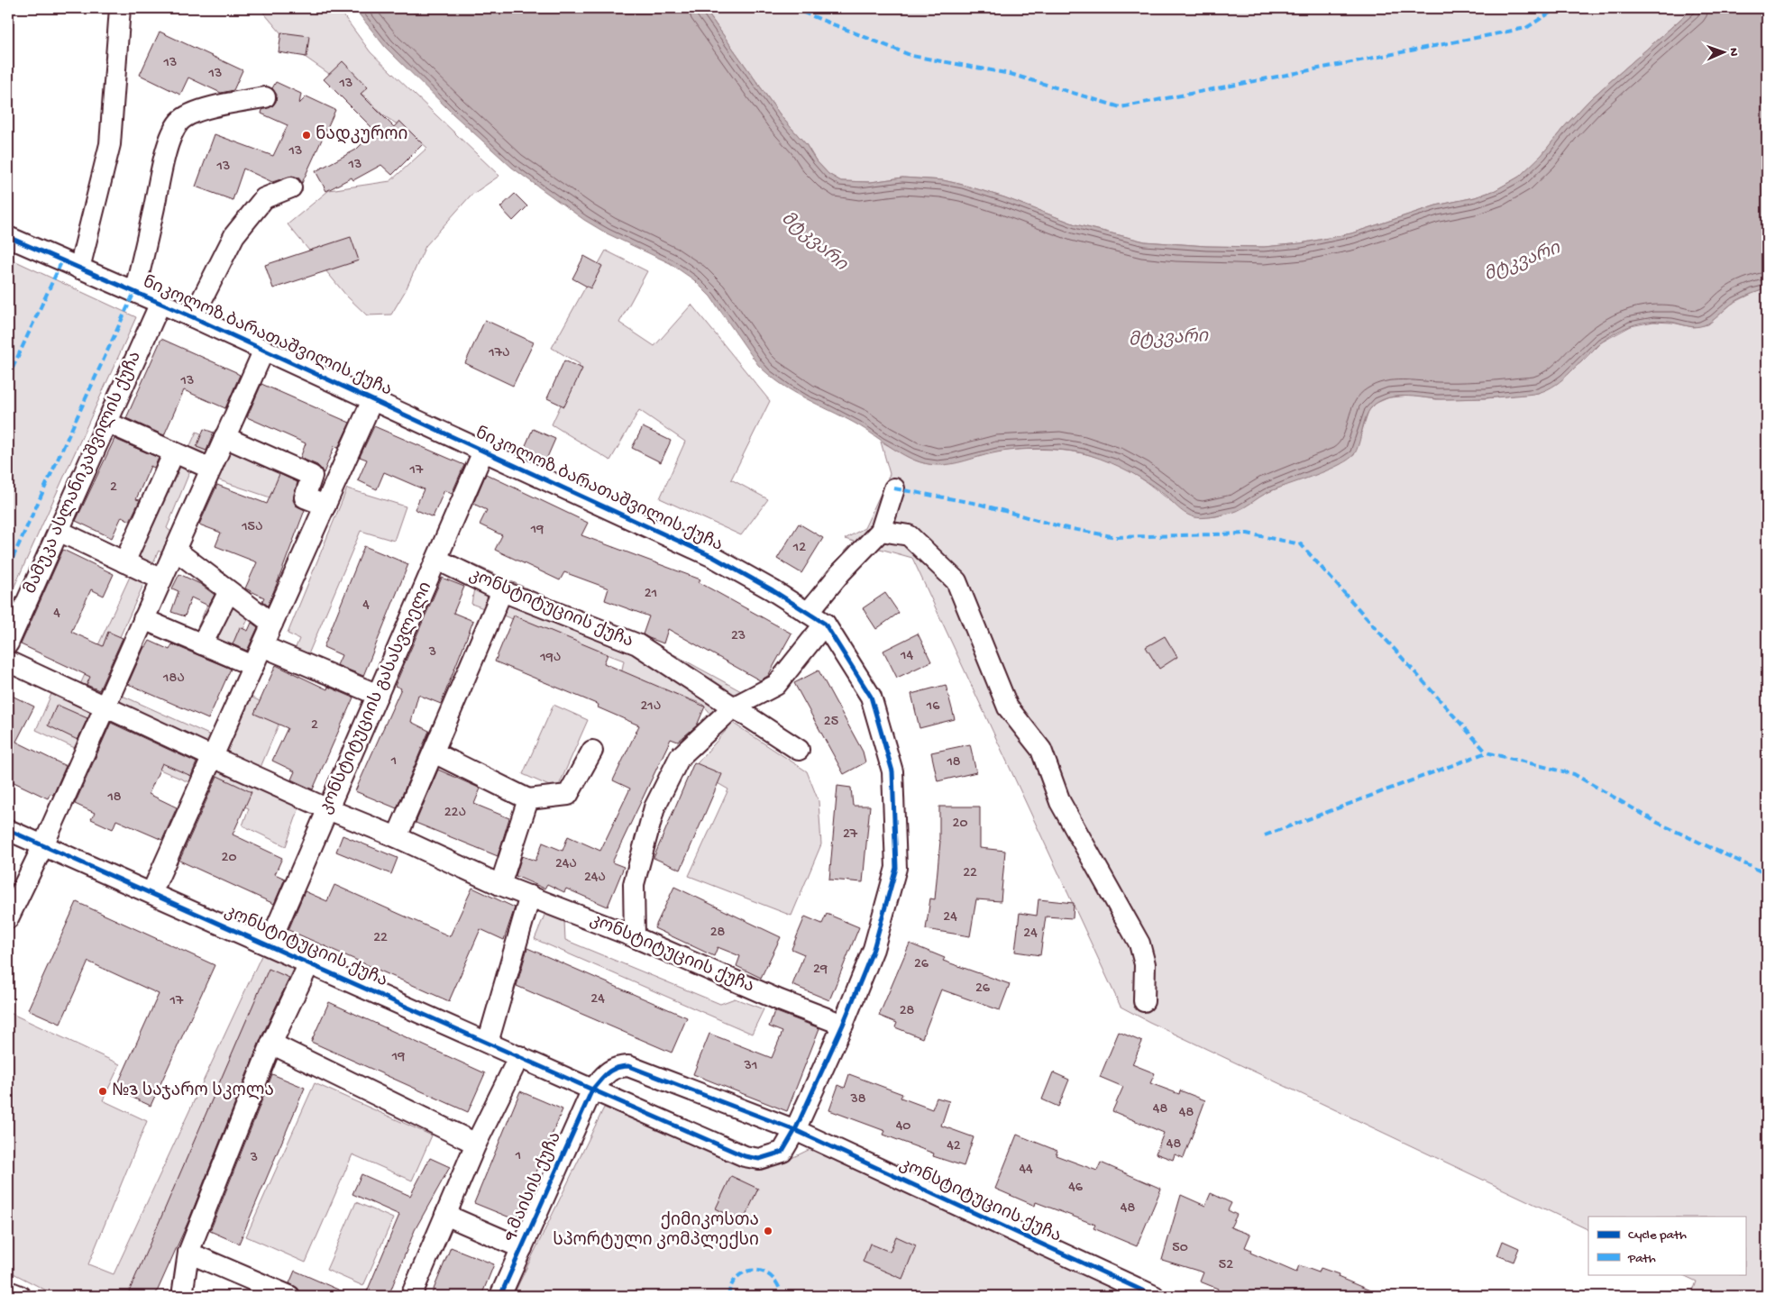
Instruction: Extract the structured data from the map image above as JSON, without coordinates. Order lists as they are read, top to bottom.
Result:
{
  "streets": {
    "street": [
      "ნიკოლოზ ბარათაშვილის ქუჩა",
      "მამუკა ასლანიკაშვილის ქუჩა",
      "კონსტიტუციის ქუჩა",
      "კონსტიტუციის გასასვლელი",
      "9 მაისის ქუჩა"
    ]
  },
  "crossings": [
    ["ნიკოლოზ ბარათაშვილის ქუჩა", "მამუკა ასლანიკაშვილის ქუჩა"],
    ["ნიკოლოზ ბარათაშვილის ქუჩა", "კონსტიტუციის ქუჩა"],
    ["ნიკოლოზ ბარათაშვილის ქუჩა", "კონსტიტუციის გასასვლელი"],
    ["კონსტიტუციის ქუჩა", "კონსტიტუციის გასასვლელი"],
    ["კონსტიტუციის ქუჩა", "9 მაისის ქუჩა"]
  ],
  "water": ["მტკვარი"],
  "places": ["ნადკუროი", "№3 საჯარო სკოლა", "ქიმიკოსთა სპორტული კომპლექსი"],
  "house_numbers": [
    "13",
    "13",
    "13",
    "13",
    "13",
    "13",
    "17ა",
    "13",
    "17",
    "2",
    "15ა",
    "19",
    "12",
    "21",
    "4",
    "4",
    "23",
    "3",
    "14",
    "19ა",
    "18ა",
    "21ა",
    "16",
    "25",
    "2",
    "1",
    "18",
    "18",
    "22ა",
    "20",
    "27",
    "20",
    "24ა",
    "22",
    "24ა",
    "24",
    "28",
    "24",
    "22",
    "26",
    "29",
    "26",
    "24",
    "17",
    "28",
    "19",
    "31",
    "38",
    "48",
    "48",
    "40",
    "48",
    "42",
    "1",
    "3",
    "44",
    "46",
    "48",
    "50",
    "52"
  ],
  "legend": ["Cycle path", "Path"],
  "north": "right"
}
